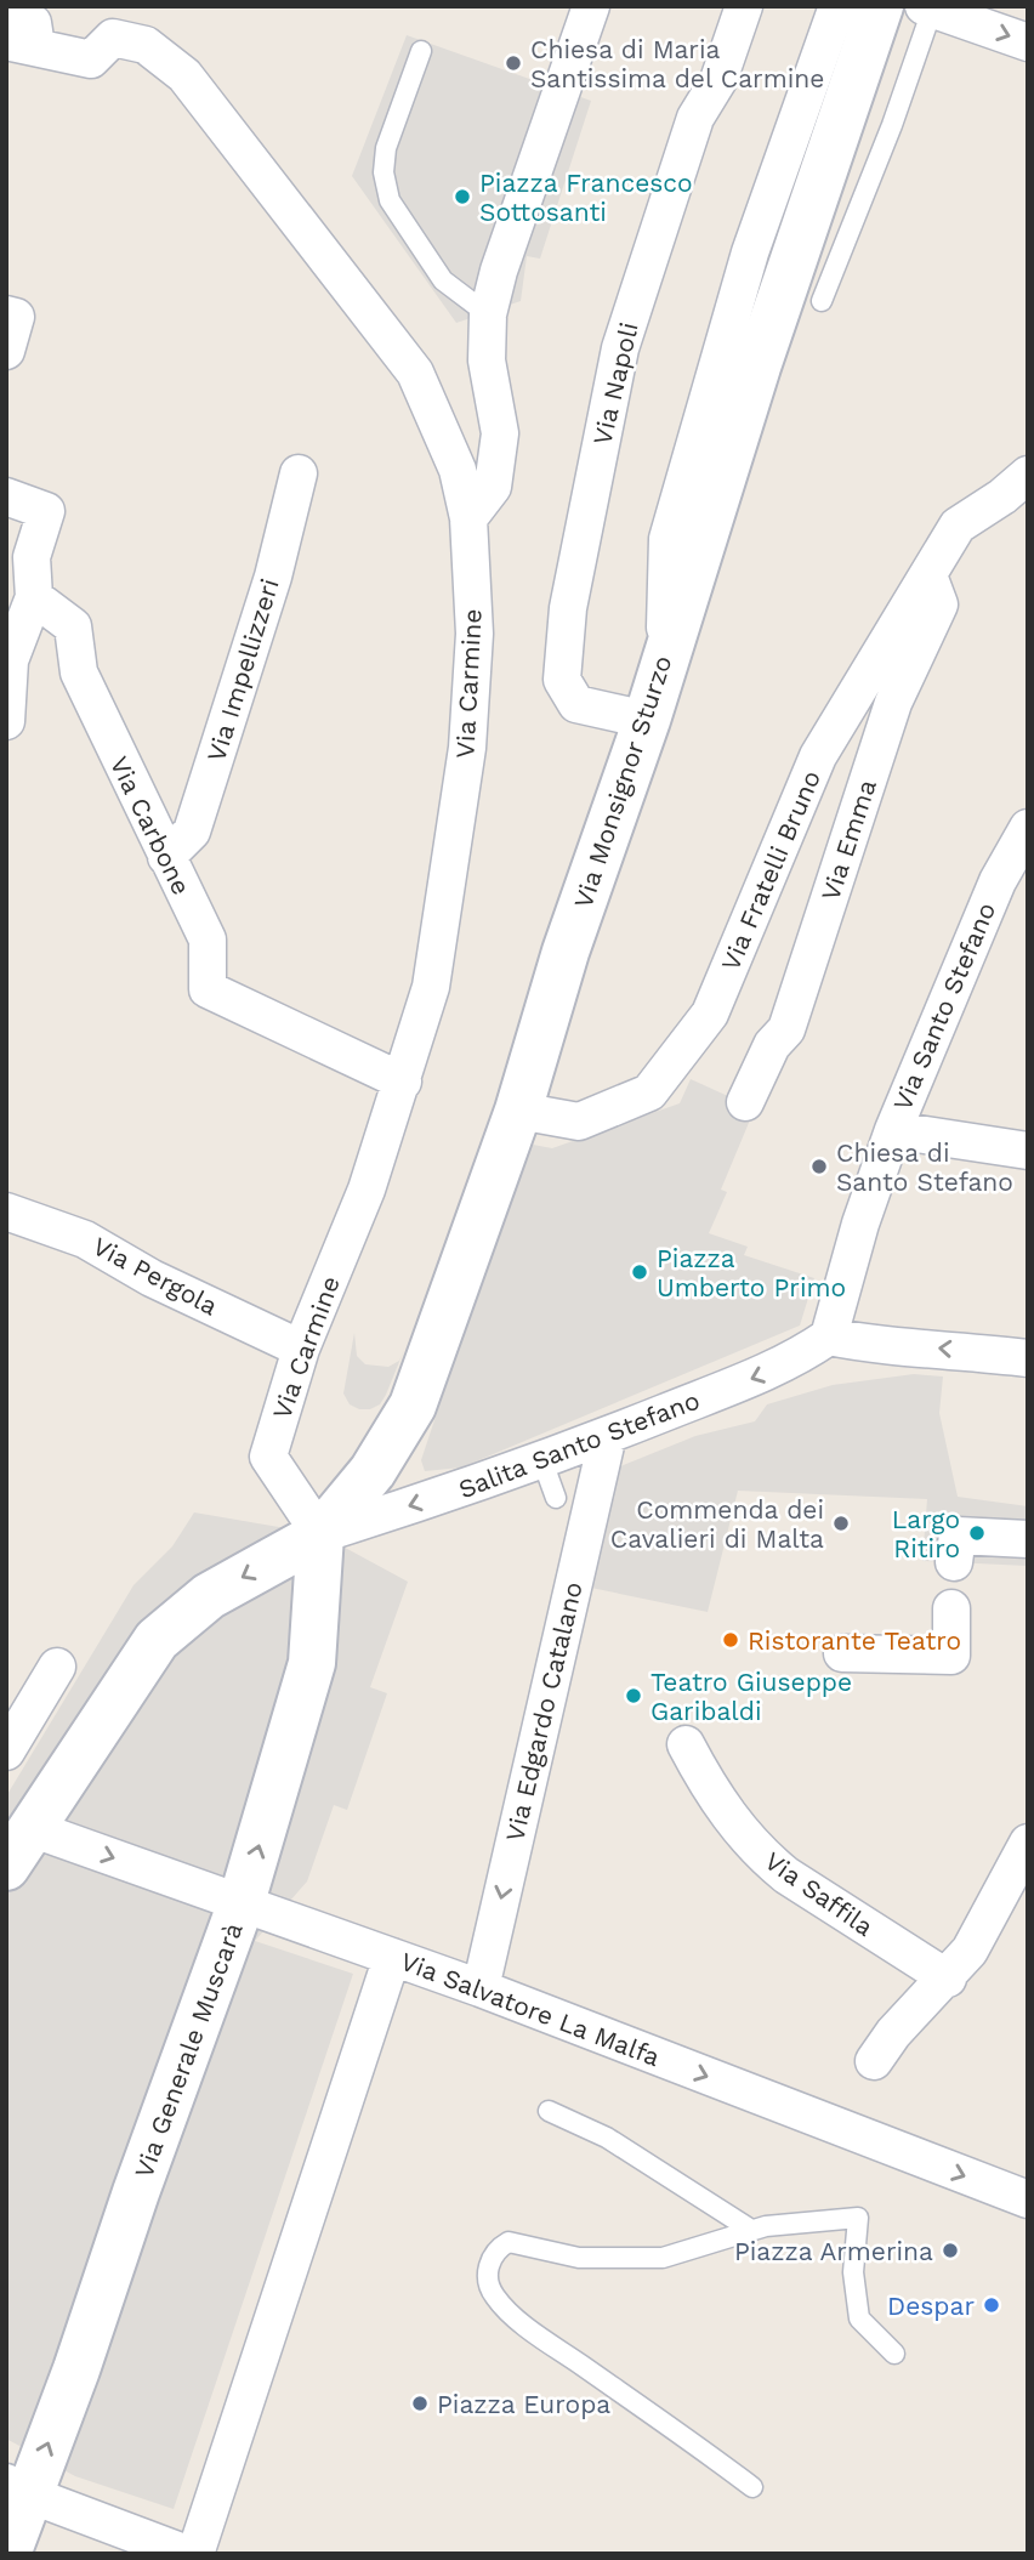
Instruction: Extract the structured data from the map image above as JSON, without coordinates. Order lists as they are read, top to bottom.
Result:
{
  "streets": {
    "main road": ["Via Monsignor Sturzo", "Via Generale Muscarà"],
    "street": [
      "Via Napoli",
      "Via Impellizzeri",
      "Via Carmine",
      "Via Carbone",
      "Via Emma",
      "Via Fratelli Bruno",
      "Via Santo Stefano",
      "Via Pergola",
      "Salita Santo Stefano",
      "Via Edgardo Catalano",
      "Via Saffila",
      "Via Salvatore La Malfa"
    ]
  },
  "crossings": [
    ["Via Napoli", "Via Monsignor Sturzo"],
    ["Via Impellizzeri", "Via Carbone"],
    ["Via Carmine", "Via Monsignor Sturzo"],
    ["Via Carmine", "Via Carbone"],
    ["Via Carmine", "Via Pergola"],
    ["Via Carmine", "Salita Santo Stefano"],
    ["Via Carmine", "Via Generale Muscarà"],
    ["Via Monsignor Sturzo", "Via Fratelli Bruno"],
    ["Via Monsignor Sturzo", "Salita Santo Stefano"],
    ["Via Monsignor Sturzo", "Via Generale Muscarà"],
    ["Via Emma", "Via Fratelli Bruno"],
    ["Via Santo Stefano", "Salita Santo Stefano"],
    ["Salita Santo Stefano", "Via Edgardo Catalano"],
    ["Salita Santo Stefano", "Via Generale Muscarà"],
    ["Via Edgardo Catalano", "Via Salvatore La Malfa"],
    ["Via Salvatore La Malfa", "Via Generale Muscarà"]
  ],
  "one_way": [
    "Salita Santo Stefano",
    "Via Edgardo Catalano",
    "Via Salvatore La Malfa",
    "Via Generale Muscarà"
  ],
  "places": [
    "Chiesa di Maria Santissima del Carmine",
    "Piazza Francesco Sottosanti",
    "Chiesa di Santo Stefano",
    "Piazza Umberto Primo",
    "Commenda dei Cavalieri di Malta",
    "Largo Ritiro",
    "Ristorante Teatro",
    "Teatro Giuseppe Garibaldi",
    "Piazza Armerina",
    "Despar",
    "Piazza Europa"
  ]
}
